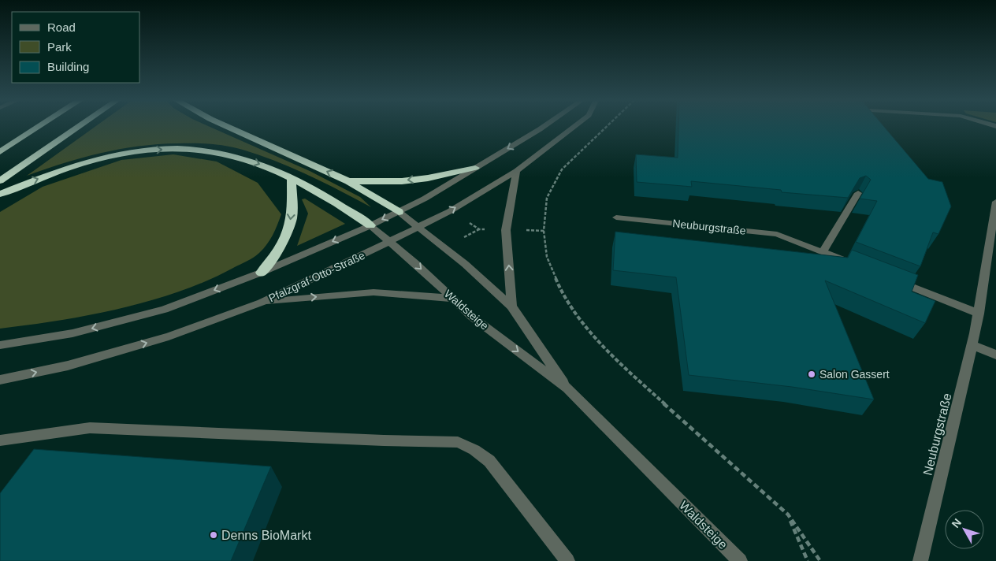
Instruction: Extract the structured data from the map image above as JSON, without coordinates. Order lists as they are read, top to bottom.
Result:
{
  "streets": {
    "street": ["Neuburgstraße", "Pfalzgraf-Otto-Straße", "Waldsteige"]
  },
  "crossings": [
    ["Pfalzgraf-Otto-Straße", "Waldsteige"]
  ],
  "places": ["Salon Gassert", "Denns BioMarkt"],
  "legend": ["Road", "Park", "Building"],
  "north": "top left"
}
